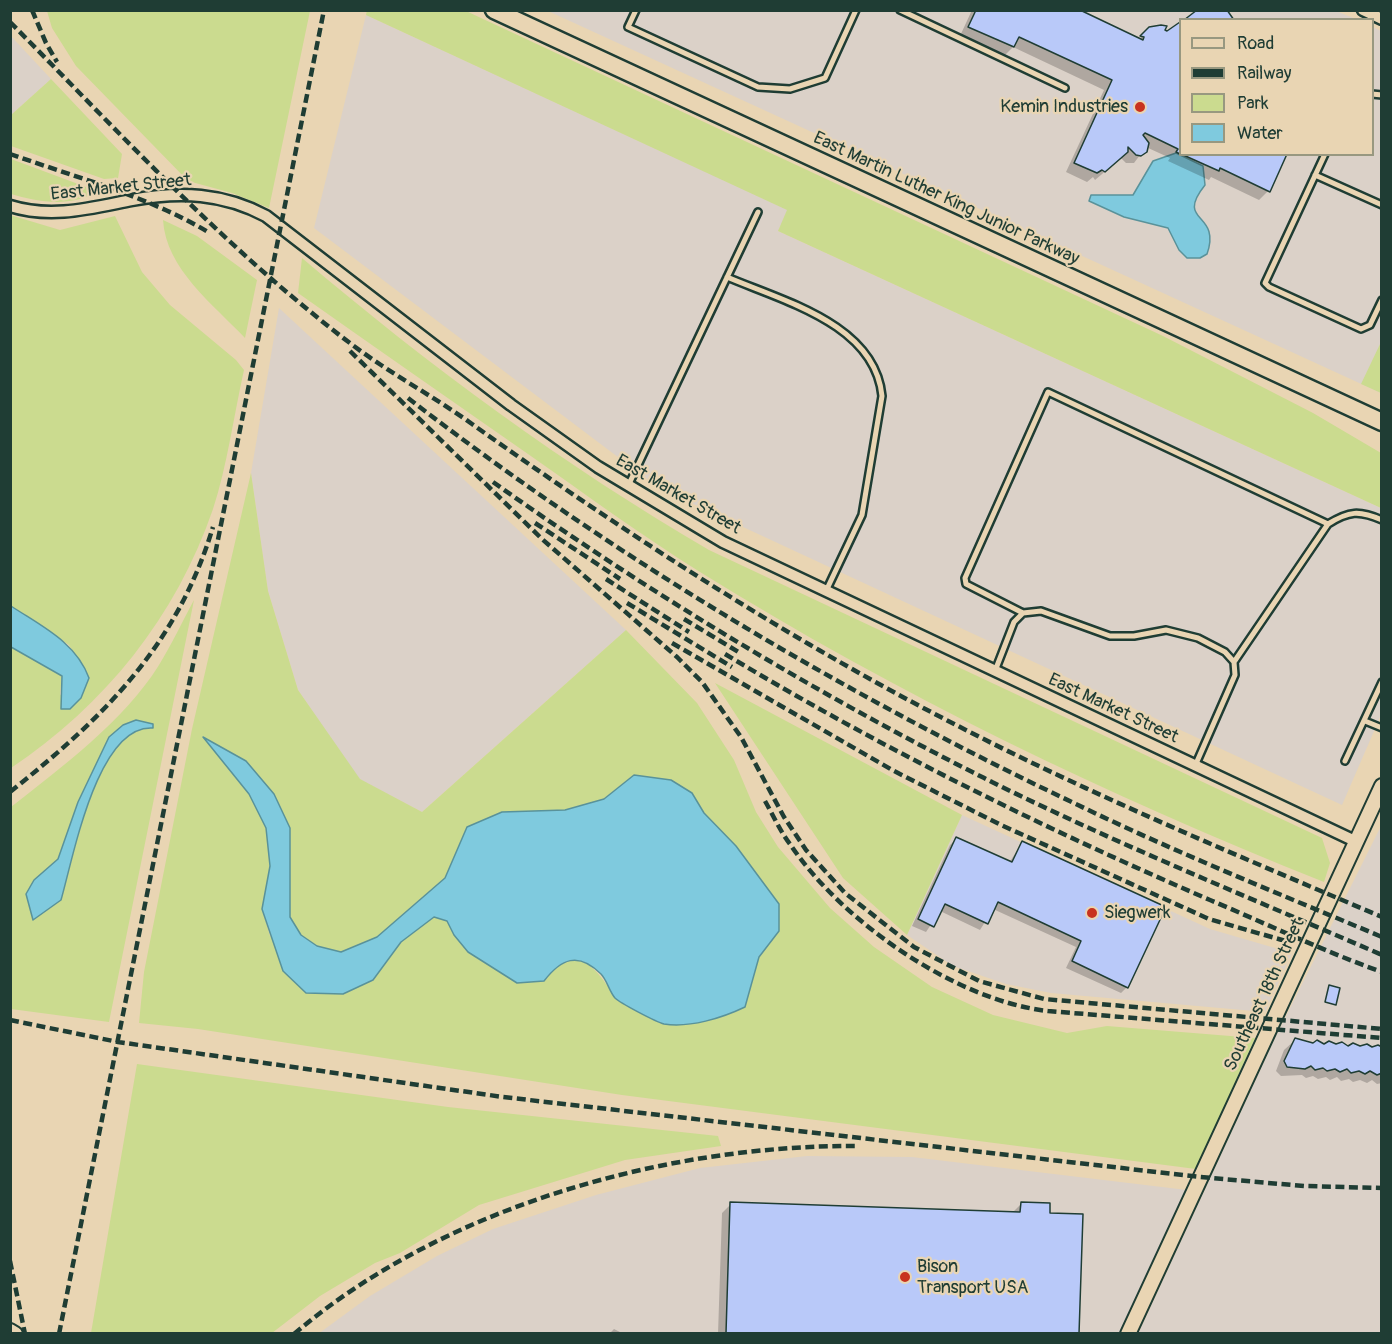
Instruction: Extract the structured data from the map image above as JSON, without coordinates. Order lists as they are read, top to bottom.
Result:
{
  "streets": {
    "main road": ["East Martin Luther King Junior Parkway"],
    "street": ["East Market Street", "Southeast 18th Street"]
  },
  "crossings": [
    ["East Market Street", "Southeast 18th Street"]
  ],
  "places": ["Kemin Industries", "Siegwerk", "Bison Transport USA"],
  "legend": [
    "Road",
    "Railway",
    "Park",
    "Water"
  ]
}
